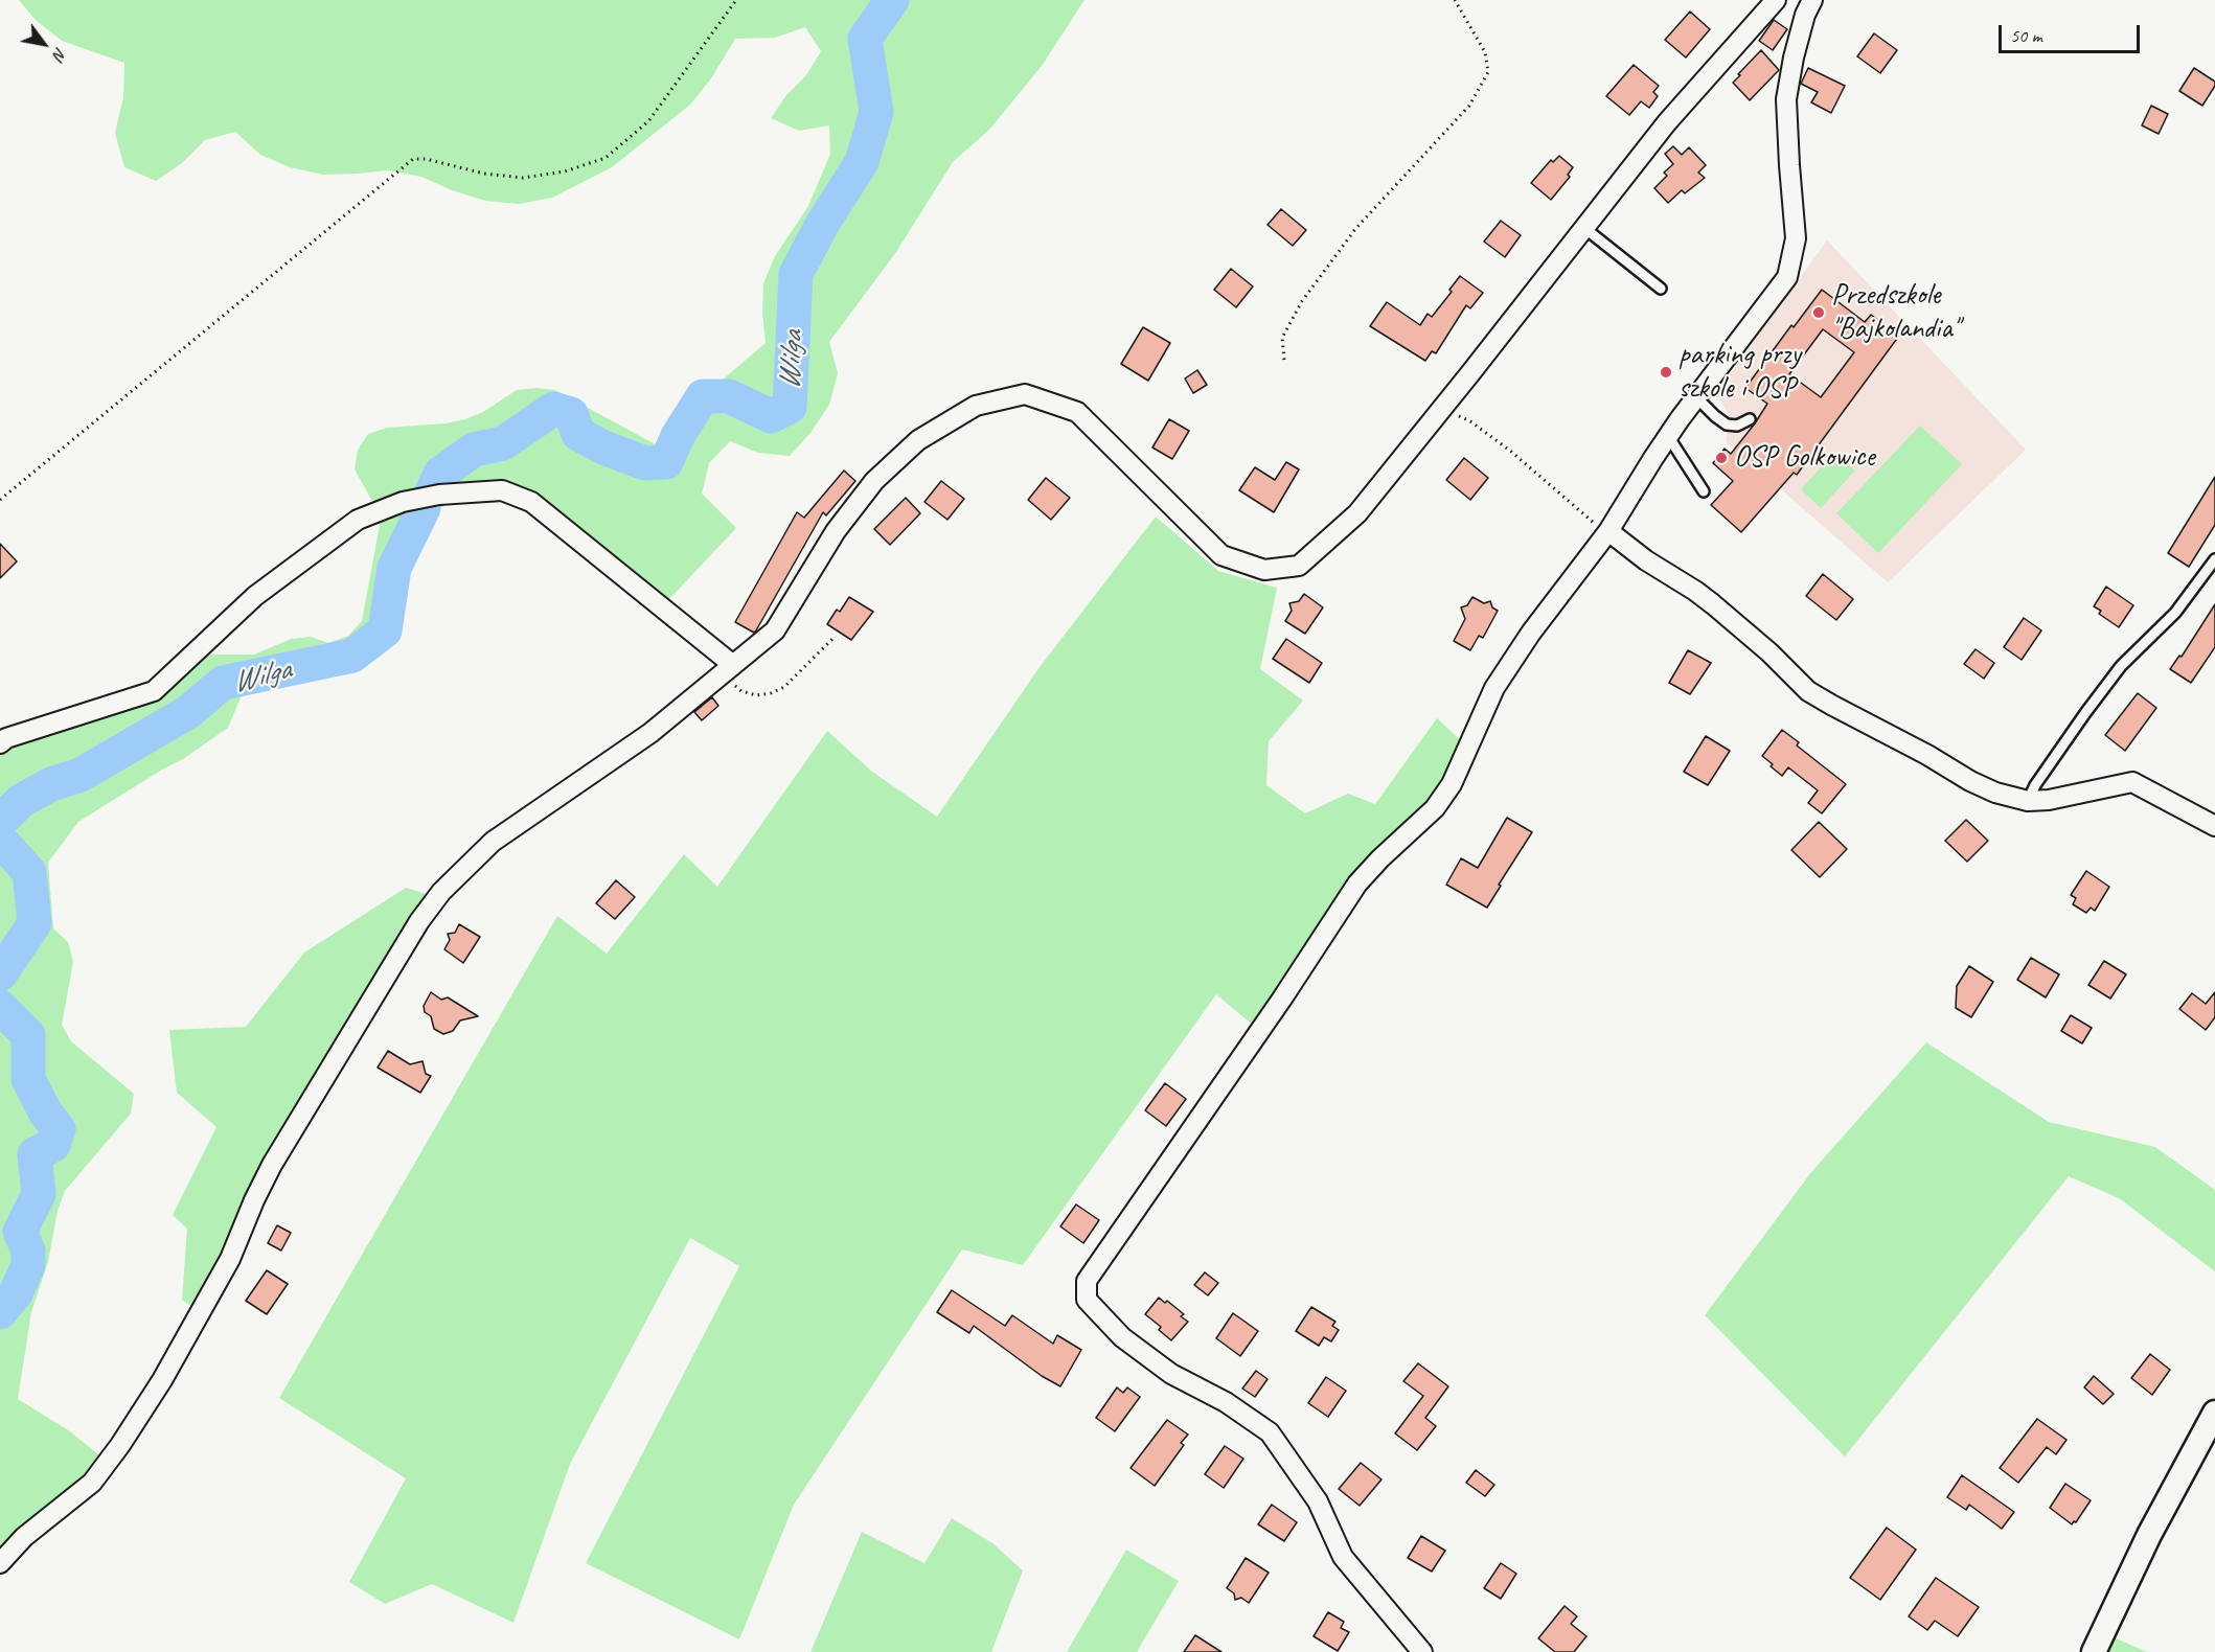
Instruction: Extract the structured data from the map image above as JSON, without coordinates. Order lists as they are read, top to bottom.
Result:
{
  "water": ["Wilga"],
  "places": ["Przedszkole \"Bajkolandia\"", "parking przy szkole i OSP", "OSP Golkowice"],
  "scale_bar": "50 m",
  "north": "bottom right"
}
